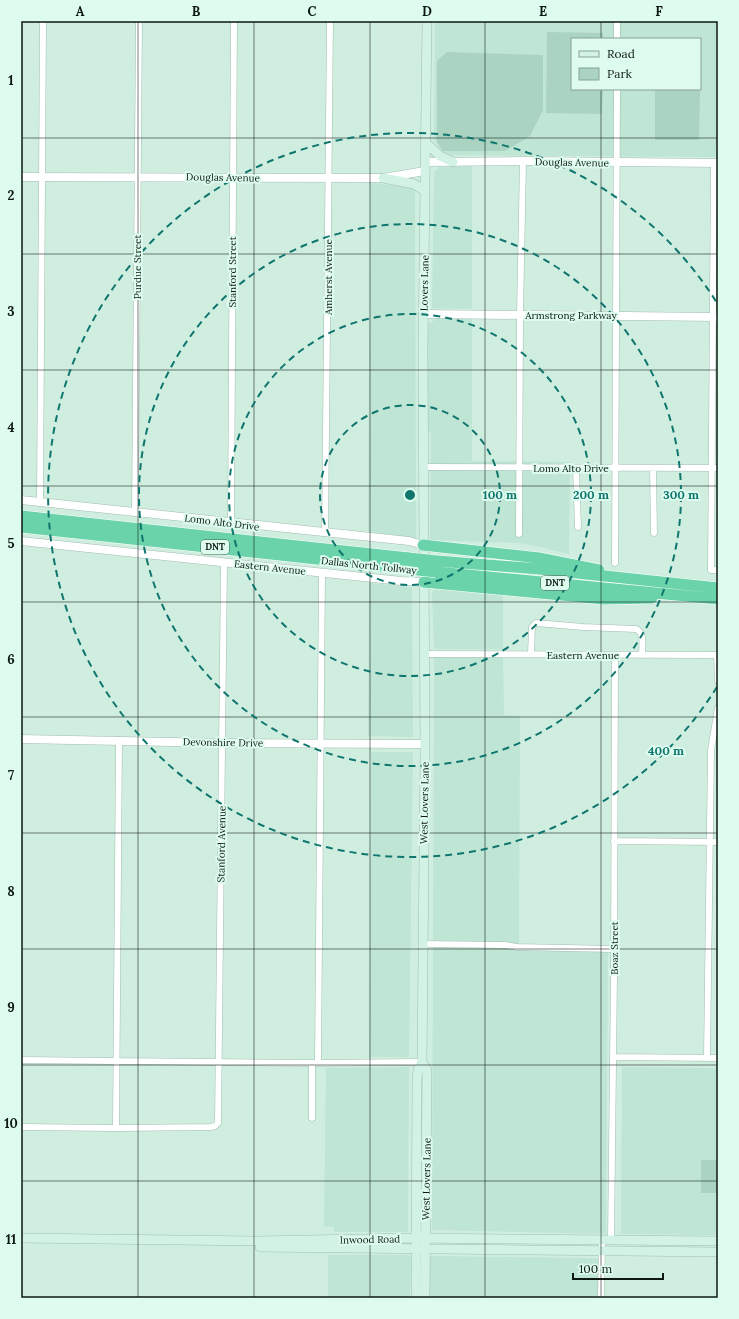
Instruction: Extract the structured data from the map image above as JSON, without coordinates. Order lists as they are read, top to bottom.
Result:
{
  "streets": {
    "highway": ["DNT", "Dallas North Tollway"],
    "main road": ["Lovers Lane", "West Lovers Lane", "Inwood Road"],
    "street": [
      "Douglas Avenue",
      "Purdue Street",
      "Stanford Street",
      "Amherst Avenue",
      "Armstrong Parkway",
      "Lomo Alto Drive",
      "Eastern Avenue",
      "Devonshire Drive",
      "Stanford Avenue",
      "Boaz Street"
    ]
  },
  "crossings": [
    ["Douglas Avenue", "Purdue Street"],
    ["Douglas Avenue", "Stanford Street"],
    ["Douglas Avenue", "Amherst Avenue"],
    ["Douglas Avenue", "Lovers Lane"],
    ["Purdue Street", "Lomo Alto Drive"],
    ["Stanford Street", "Lomo Alto Drive"],
    ["Amherst Avenue", "Lomo Alto Drive"],
    ["Lovers Lane", "Armstrong Parkway"],
    ["Lovers Lane", "Lomo Alto Drive"],
    ["Lovers Lane", "West Lovers Lane"],
    ["Lomo Alto Drive", "West Lovers Lane"],
    ["Eastern Avenue", "West Lovers Lane"],
    ["Eastern Avenue", "Stanford Avenue"],
    ["Eastern Avenue", "Boaz Street"],
    ["Devonshire Drive", "West Lovers Lane"],
    ["Devonshire Drive", "Stanford Avenue"],
    ["West Lovers Lane", "Inwood Road"],
    ["Boaz Street", "Inwood Road"]
  ],
  "legend": ["Road", "Park"],
  "scale_bar": "100 m",
  "grid": {
    "columns": [
      "A",
      "B",
      "C",
      "D",
      "E",
      "F"
    ],
    "rows": [
      "1",
      "2",
      "3",
      "4",
      "5",
      "6",
      "7",
      "8",
      "9",
      "10",
      "11"
    ]
  },
  "rings": [
    "100 m",
    "200 m",
    "300 m",
    "400 m"
  ]
}
